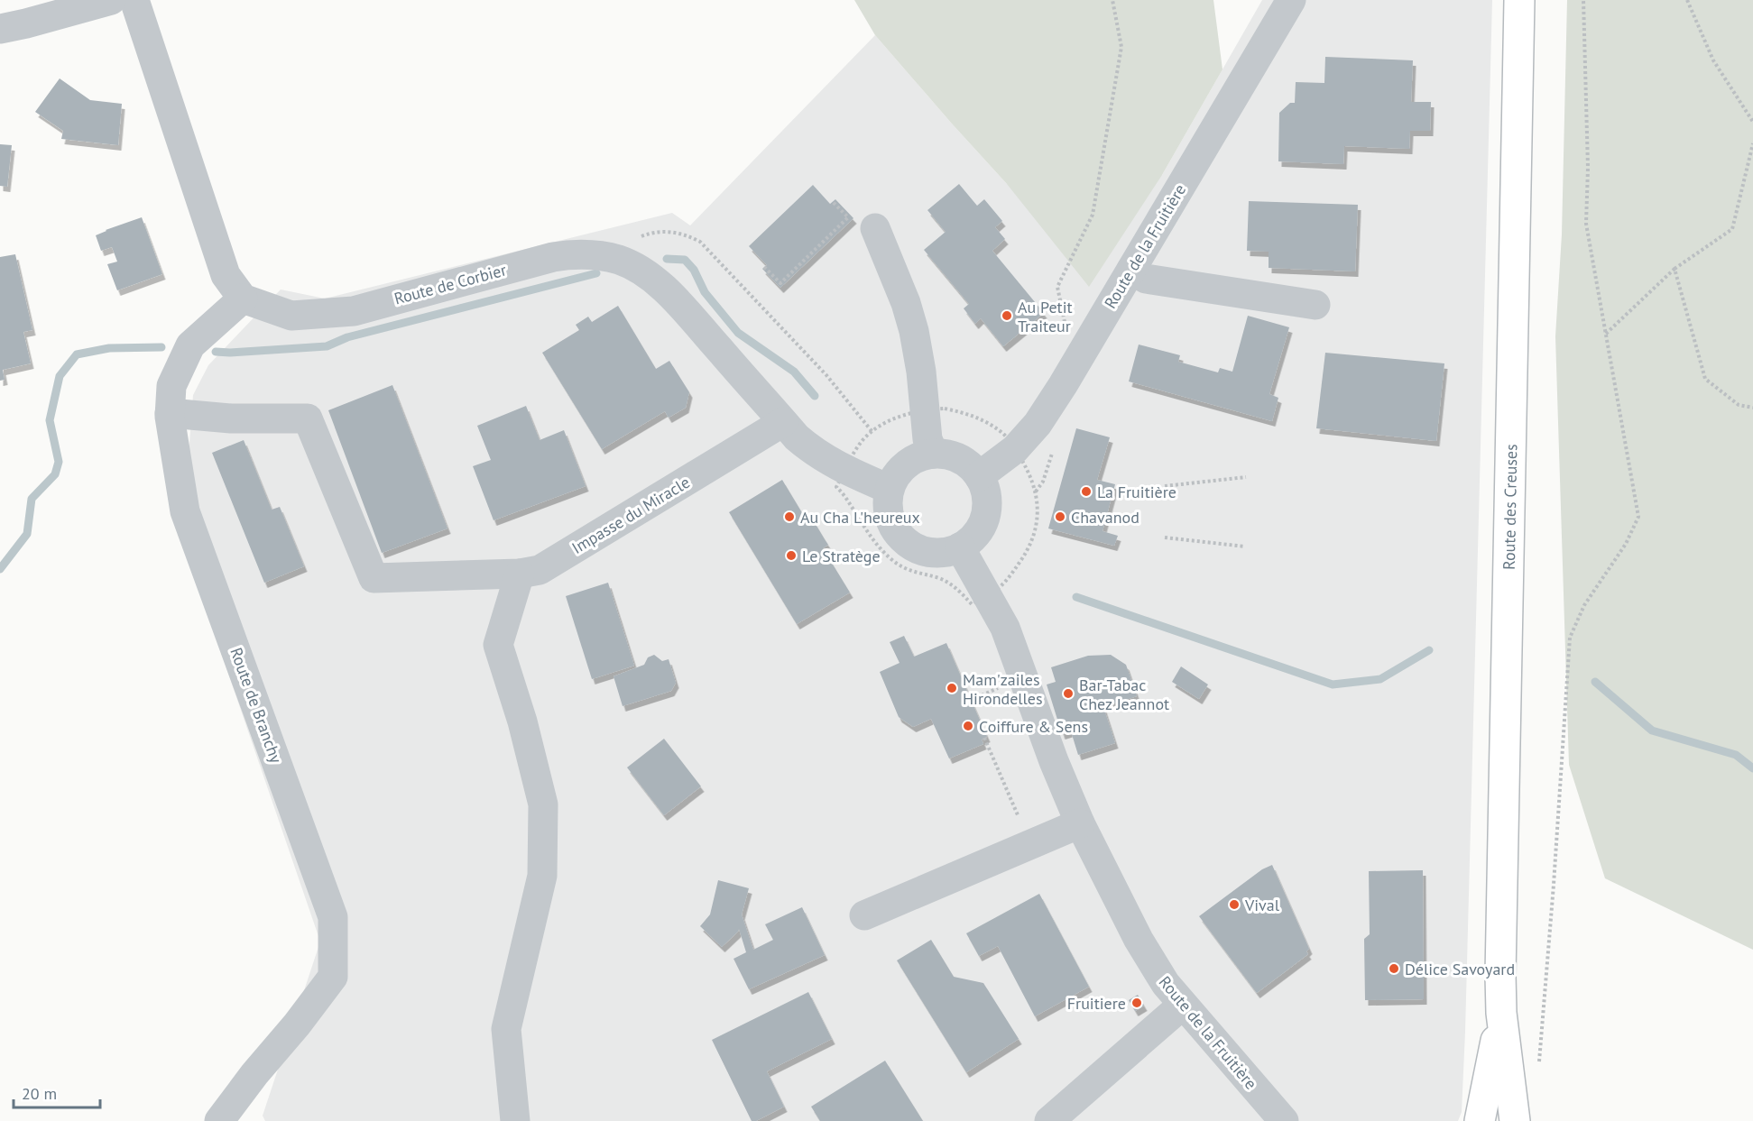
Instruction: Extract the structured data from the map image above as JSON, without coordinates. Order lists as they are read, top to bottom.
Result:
{
  "streets": {
    "main road": ["Route des Creuses"],
    "street": [
      "Route de la Fruitière",
      "Route de Corbier",
      "Impasse du Miracle",
      "Route de Branchy"
    ]
  },
  "crossings": [
    ["Route de la Fruitière", "Route de Corbier"],
    ["Route de Corbier", "Impasse du Miracle"],
    ["Route de Corbier", "Route de Branchy"],
    ["Impasse du Miracle", "Route de Branchy"]
  ],
  "places": [
    "Au Petit Traiteur",
    "La Fruitière",
    "Au Cha L'heureux",
    "Chavanod",
    "Le Stratège",
    "Mam'zailes Hirondelles",
    "Bar-Tabac Chez Jeannot",
    "Coiffure & Sens",
    "Vival",
    "Délice Savoyard",
    "Fruitiere"
  ],
  "scale_bar": "20 m"
}
